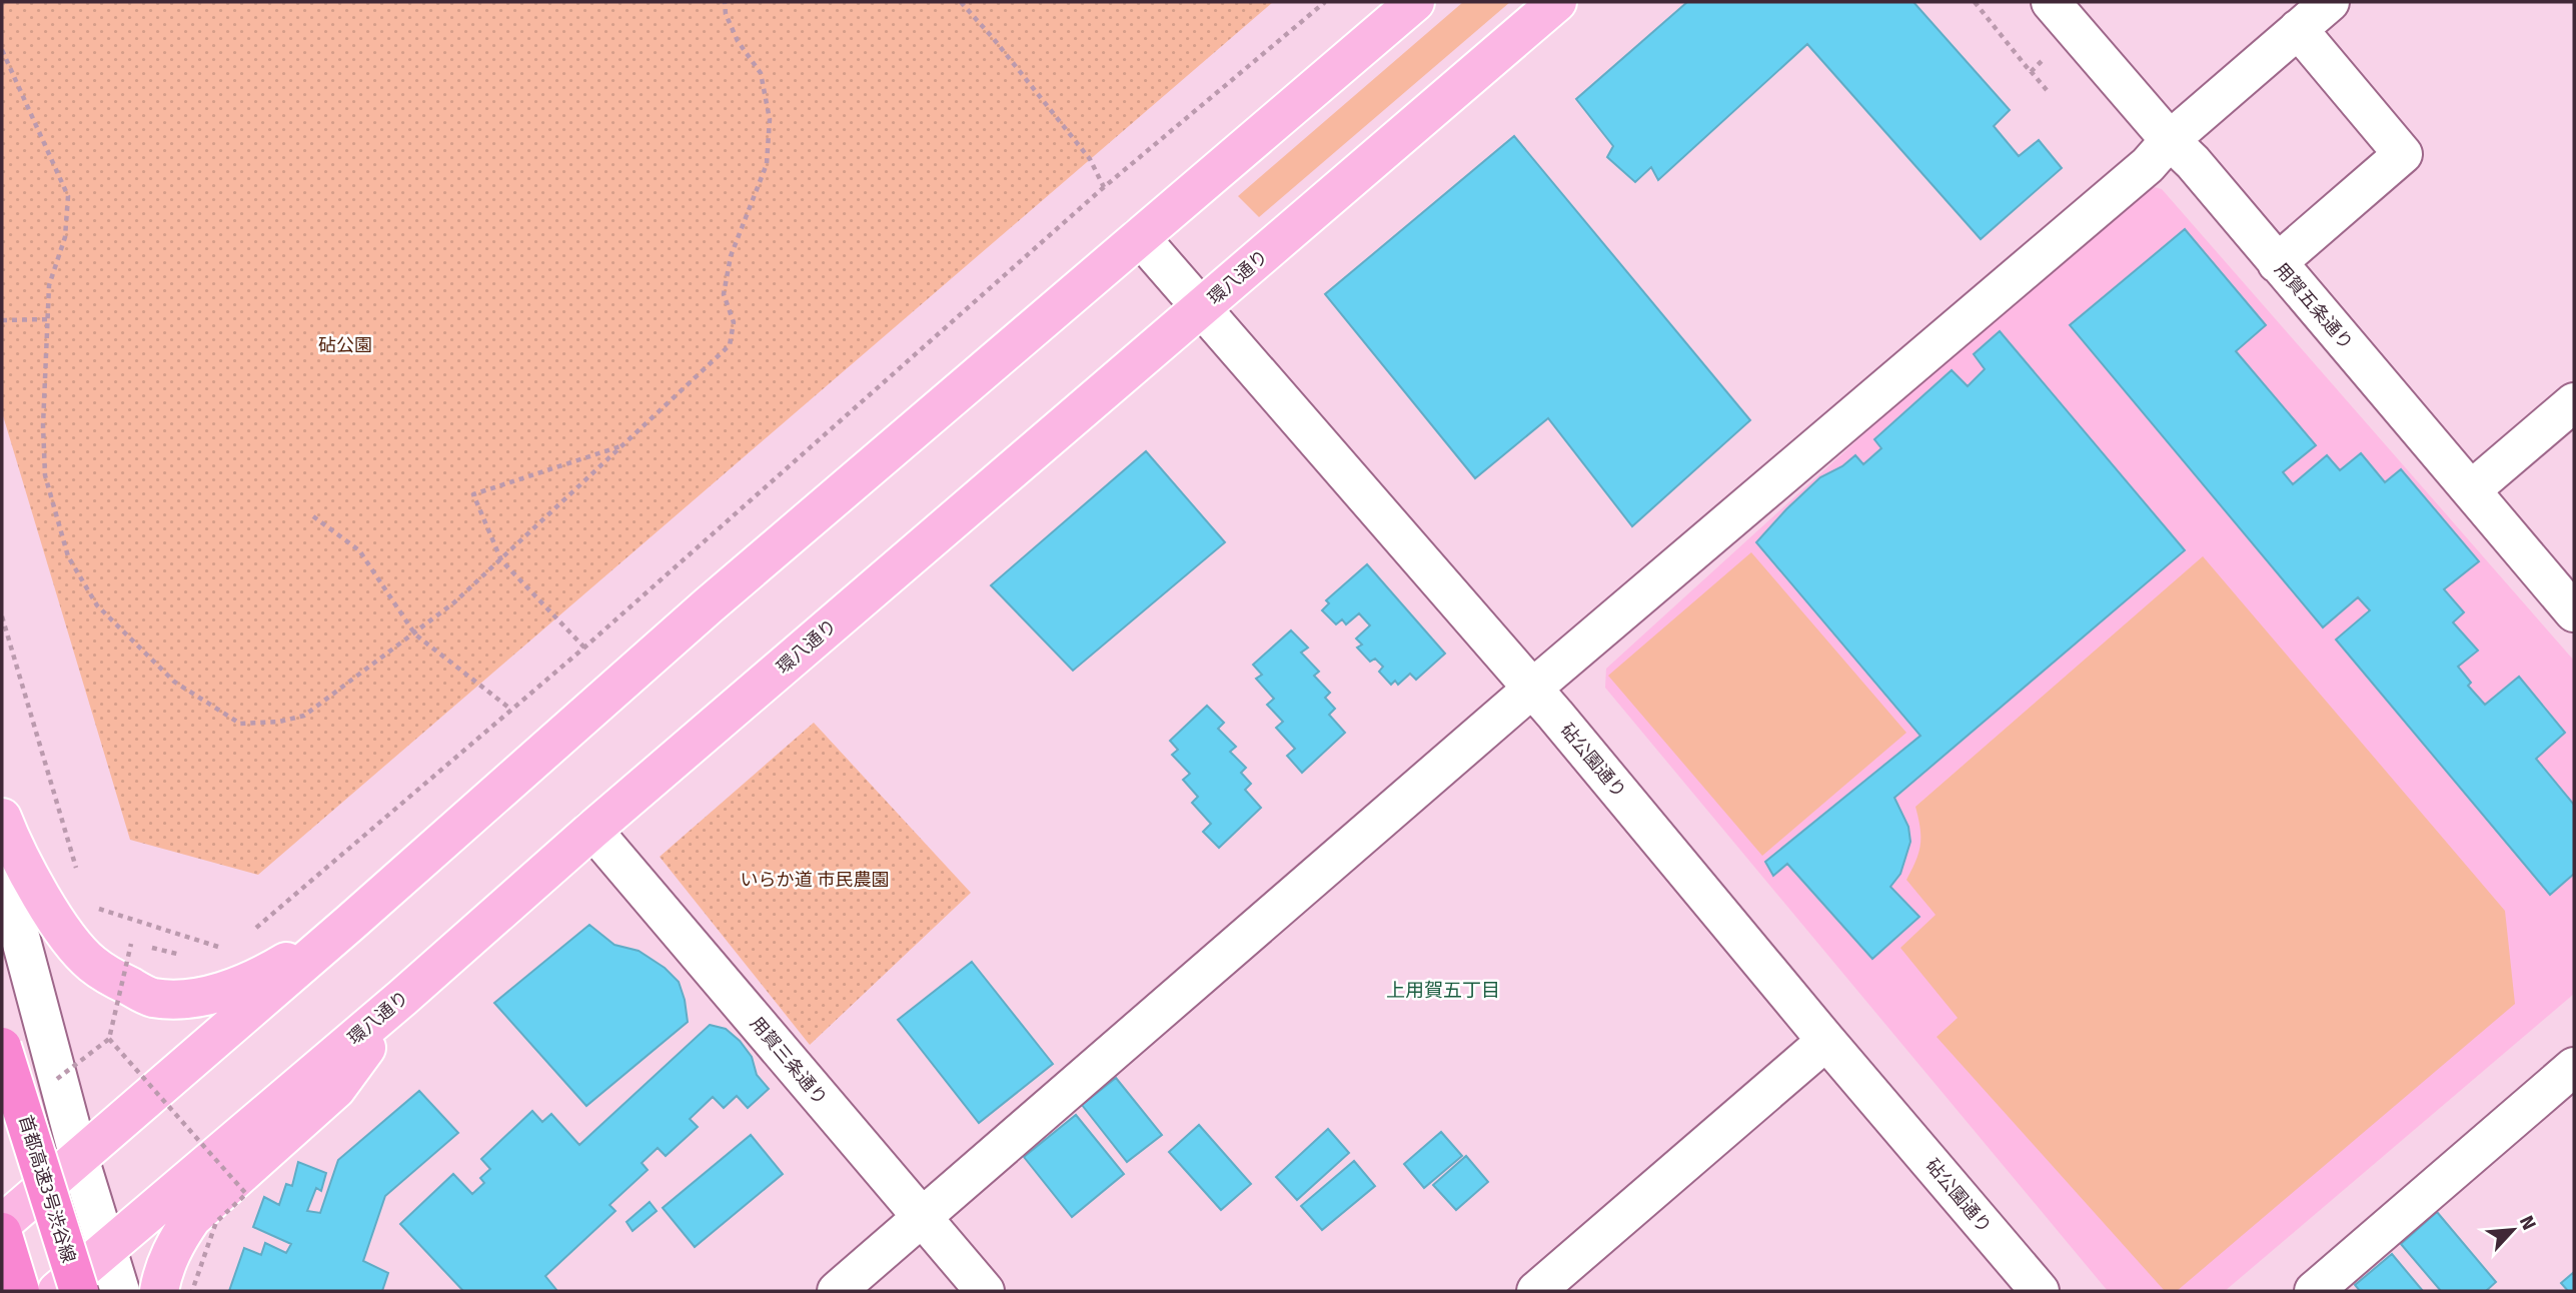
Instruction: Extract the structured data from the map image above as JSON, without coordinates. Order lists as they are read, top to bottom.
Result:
{
  "streets": {
    "highway": ["首都高速3号渋谷線"],
    "main road": ["環八通り"],
    "street": ["用賀五条通り", "砧公園通り", "用賀三条通り"]
  },
  "crossings": [
    ["環八通り", "砧公園通り"],
    ["環八通り", "用賀三条通り"]
  ],
  "districts": ["上用賀五丁目"],
  "parks": ["砧公園", "いらか道 市民農園"],
  "north": "top right"
}
